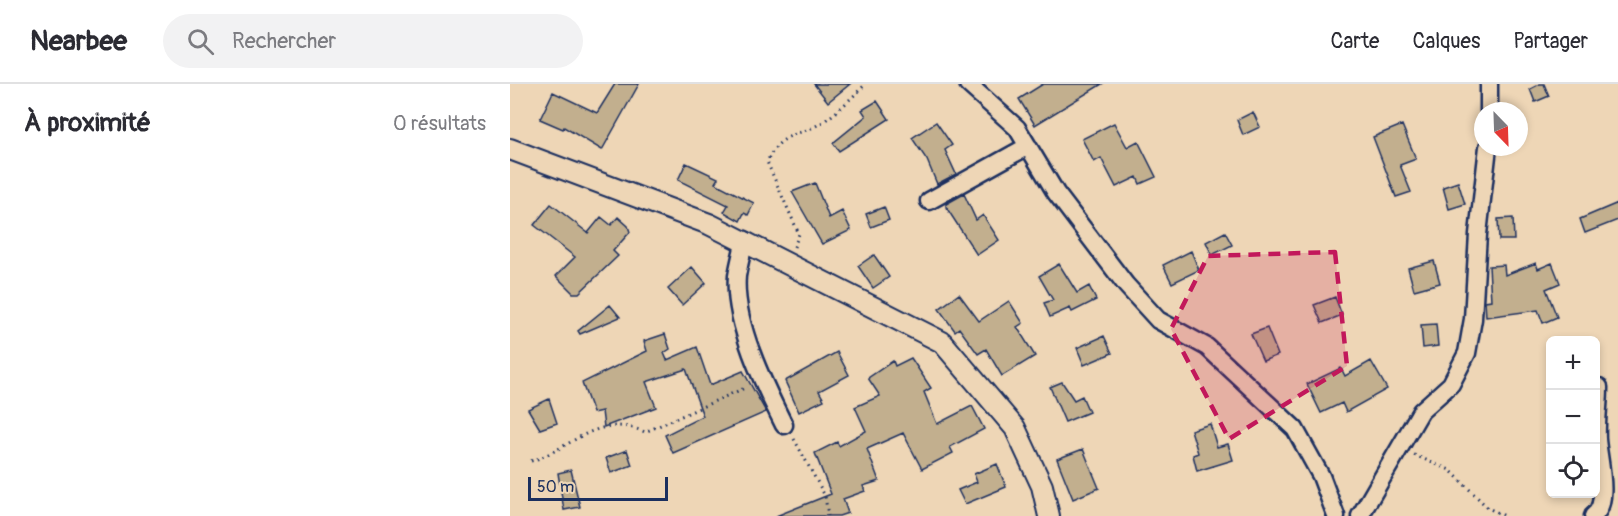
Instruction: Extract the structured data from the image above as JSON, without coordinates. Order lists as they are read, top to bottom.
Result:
{
  "scale_bar": "50 m",
  "north": "bottom right",
  "page": {
    "header": "Nearbee",
    "search": "Rechercher",
    "nav": ["Carte", "Calques", "Partager"],
    "heading": ["À proximité", "0 résultats"],
    "map_buttons": ["+", "−"],
    "scale": "50 m"
  }
}
